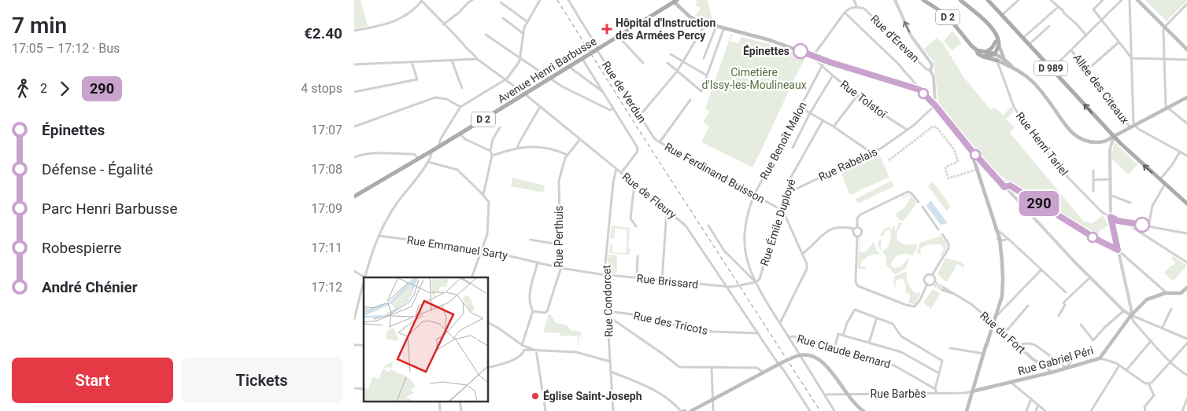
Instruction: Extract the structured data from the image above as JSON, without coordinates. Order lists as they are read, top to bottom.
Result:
{
  "streets": {
    "main road": [
      "D 2",
      "D 989",
      "Avenue Henri Barbusse",
      "Rue Gabriel Péri"
    ],
    "street": [
      "Rue d'Erevan",
      "Allée des Citeaux",
      "Rue de Verdun",
      "Rue Tolstoï",
      "Rue Benoît Malon",
      "Rue Henri Tariel",
      "Rue Rabelais",
      "Rue Ferdinand Buisson",
      "Rue de Fleury",
      "Rue Émile Duployé",
      "Rue Perthuis",
      "Rue Emmanuel Sarty",
      "Rue Brissard",
      "Rue Condorcet",
      "Rue des Tricots",
      "Rue du Fort",
      "Rue Claude Bernard",
      "Rue Barbès"
    ]
  },
  "crossings": [
    ["D 2", "Rue Henri Tariel"],
    ["Avenue Henri Barbusse", "Rue de Verdun"],
    ["Avenue Henri Barbusse", "Rue de Fleury"],
    ["Rue de Verdun", "Rue Ferdinand Buisson"],
    ["Rue Tolstoï", "Rue Benoît Malon"],
    ["Rue Tolstoï", "Rue Rabelais"],
    ["Rue Benoît Malon", "Rue Ferdinand Buisson"],
    ["Rue Benoît Malon", "Rue Émile Duployé"],
    ["Rue Benoît Malon", "Rue Brissard"],
    ["Rue Benoît Malon", "Rue Claude Bernard"],
    ["Rue Benoît Malon", "Rue Barbès"],
    ["Rue Ferdinand Buisson", "Rue Émile Duployé"],
    ["Rue de Fleury", "Rue Perthuis"],
    ["Rue de Fleury", "Rue Brissard"],
    ["Rue de Fleury", "Rue Condorcet"],
    ["Rue de Fleury", "Rue des Tricots"],
    ["Rue Émile Duployé", "Rue Brissard"],
    ["Rue Perthuis", "Rue Emmanuel Sarty"],
    ["Rue Emmanuel Sarty", "Rue Brissard"],
    ["Rue Emmanuel Sarty", "Rue Condorcet"],
    ["Rue Brissard", "Rue Condorcet"],
    ["Rue Condorcet", "Rue des Tricots"],
    ["Rue du Fort", "Rue Gabriel Péri"],
    ["Rue Gabriel Péri", "Rue Barbès"]
  ],
  "parks": ["Cimetière d'Issy-les-Moulineaux"],
  "places": {
    "health": ["Hôpital d'Instruction des Armées Percy"],
    "other": ["Épinettes", "Église Saint-Joseph"]
  },
  "lines": ["bus line 290"],
  "page": {
    "heading": ["7 min", "17:05 – 17:12 · Bus", "€2.40"],
    "on_map": "290",
    "legs": ["2", "290", "4 stops"],
    "list": [
      {
        "name": "Épinettes",
        "value": "17:07"
      },
      {
        "name": "Défense - Égalité",
        "value": "17:08"
      },
      {
        "name": "Parc Henri Barbusse",
        "value": "17:09"
      },
      {
        "name": "Robespierre",
        "value": "17:11"
      },
      {
        "name": "André Chénier",
        "value": "17:12"
      }
    ],
    "buttons": ["Start", "Tickets"]
  }
}
